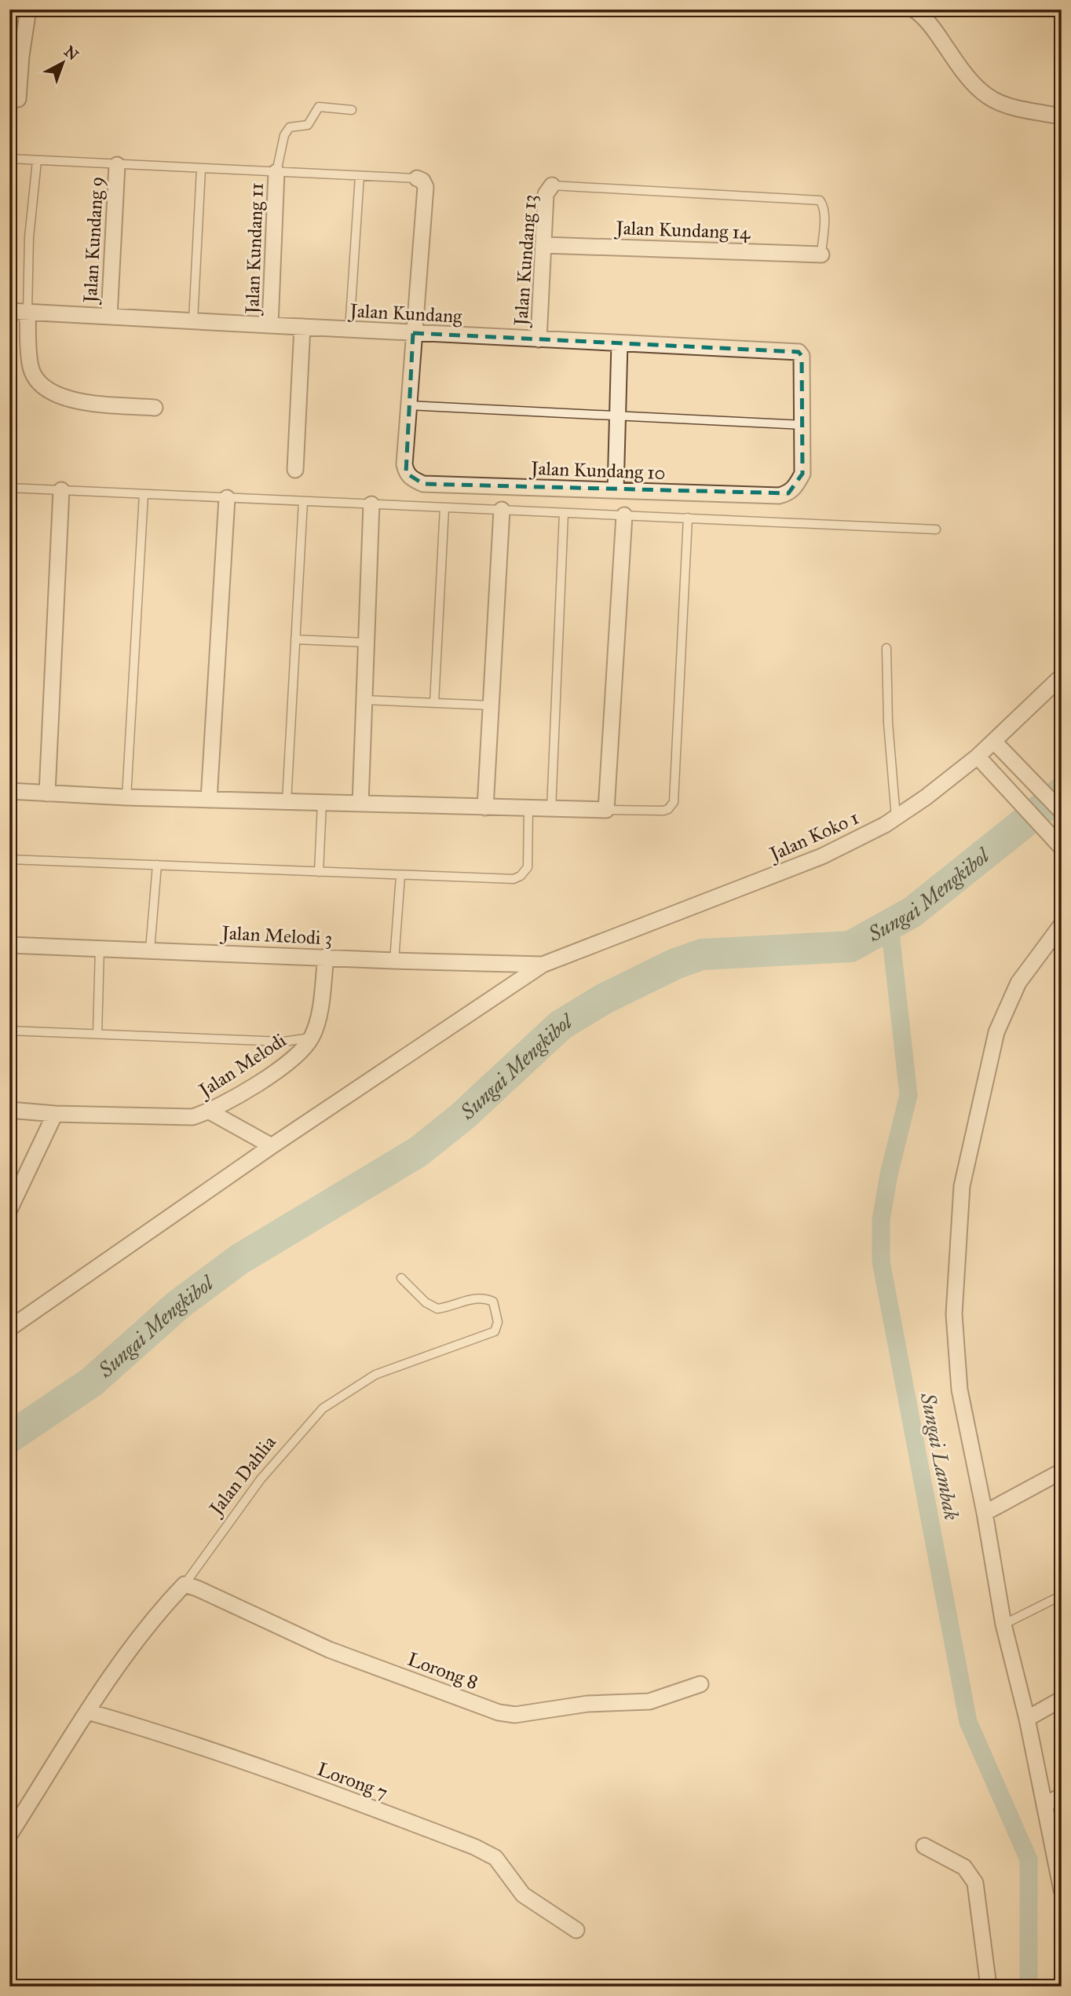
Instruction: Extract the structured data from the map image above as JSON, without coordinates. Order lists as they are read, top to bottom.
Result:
{
  "streets": {
    "street": [
      "Jalan Kundang 14",
      "Jalan Kundang 9",
      "Jalan Kundang 11",
      "Jalan Kundang 13",
      "Jalan Kundang",
      "Jalan Kundang 10",
      "Jalan Koko 1",
      "Jalan Melodi 3",
      "Jalan Melodi",
      "Jalan Dahlia",
      "Lorong 8",
      "Lorong 7"
    ]
  },
  "crossings": [
    ["Jalan Kundang 14", "Jalan Kundang 13"],
    ["Jalan Kundang 9", "Jalan Kundang"],
    ["Jalan Kundang 11", "Jalan Kundang"],
    ["Jalan Kundang 13", "Jalan Kundang"],
    ["Jalan Kundang", "Jalan Kundang 10"],
    ["Jalan Koko 1", "Jalan Melodi 3"],
    ["Jalan Melodi 3", "Jalan Melodi"],
    ["Jalan Dahlia", "Lorong 8"],
    ["Jalan Dahlia", "Lorong 7"]
  ],
  "water": ["Sungai Mengkibol", "Sungai Lambak"],
  "north": "top right"
}
